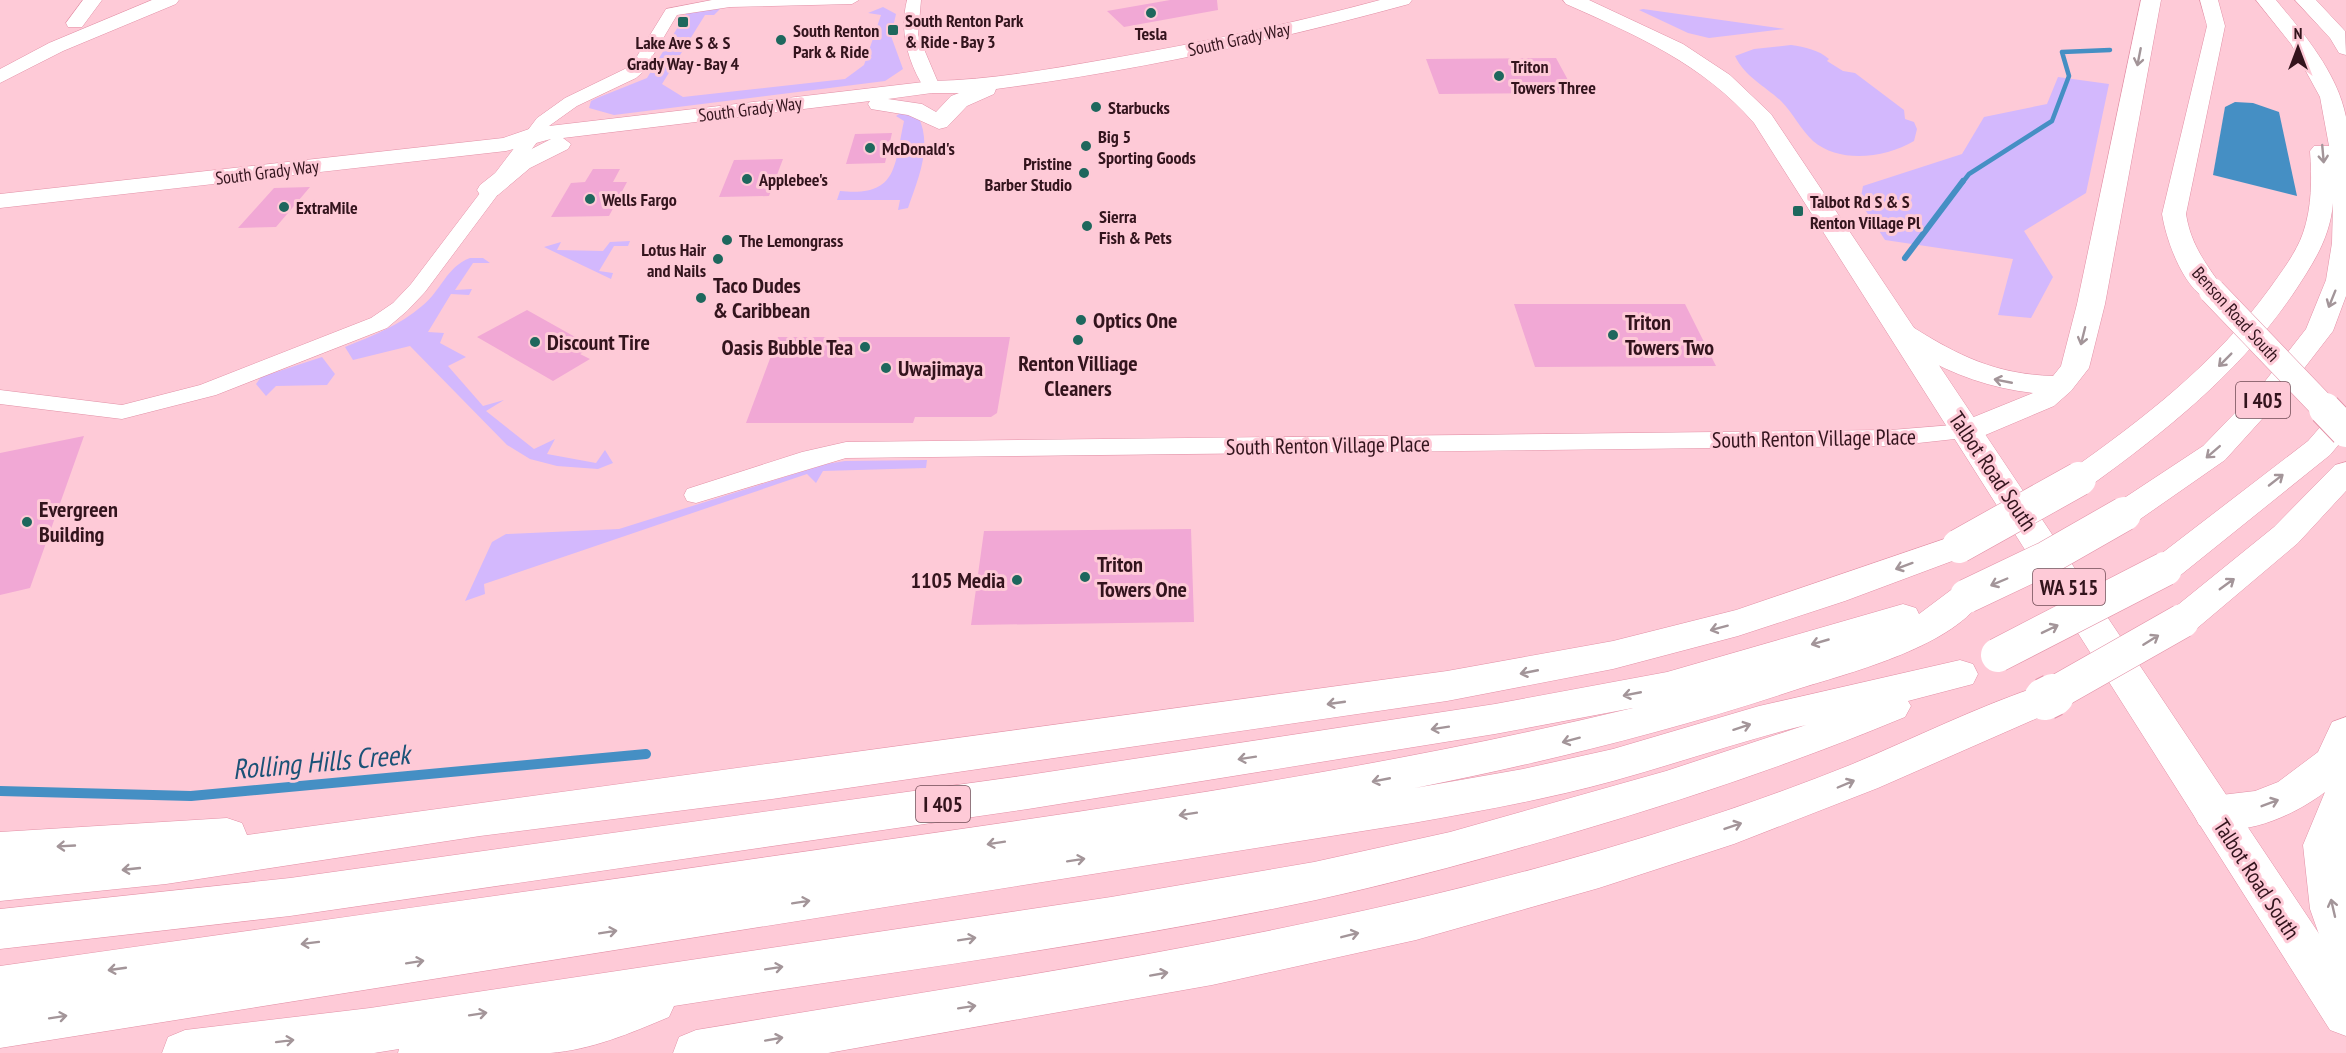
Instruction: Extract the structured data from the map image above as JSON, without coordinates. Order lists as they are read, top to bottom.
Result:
{
  "streets": {
    "main road": [
      "South Grady Way",
      "I 405",
      "Talbot Road South",
      "WA 515"
    ],
    "street": ["Benson Road South", "South Renton Village Place"]
  },
  "crossings": [
    ["South Renton Village Place", "Talbot Road South"]
  ],
  "water": ["Rolling Hills Creek"],
  "places": {
    "other": [
      "Tesla",
      "South Renton Park & Ride",
      "Triton Towers Three",
      "Starbucks",
      "Big 5 Sporting Goods",
      "McDonald's",
      "Pristine Barber Studio",
      "Applebee's",
      "Wells Fargo",
      "ExtraMile",
      "Sierra Fish & Pets",
      "The Lemongrass",
      "Lotus Hair and Nails",
      "Taco Dudes & Caribbean",
      "Optics One",
      "Triton Towers Two",
      "Renton Villiage Cleaners",
      "Discount Tire",
      "Oasis Bubble Tea",
      "Uwajimaya",
      "Evergreen Building",
      "Triton Towers One",
      "1105 Media"
    ],
    "transit": ["Lake Ave S & S Grady Way - Bay 4", "South Renton Park & Ride - Bay 3", "Talbot Rd S & S Renton Village Pl"]
  },
  "north": "top"
}
